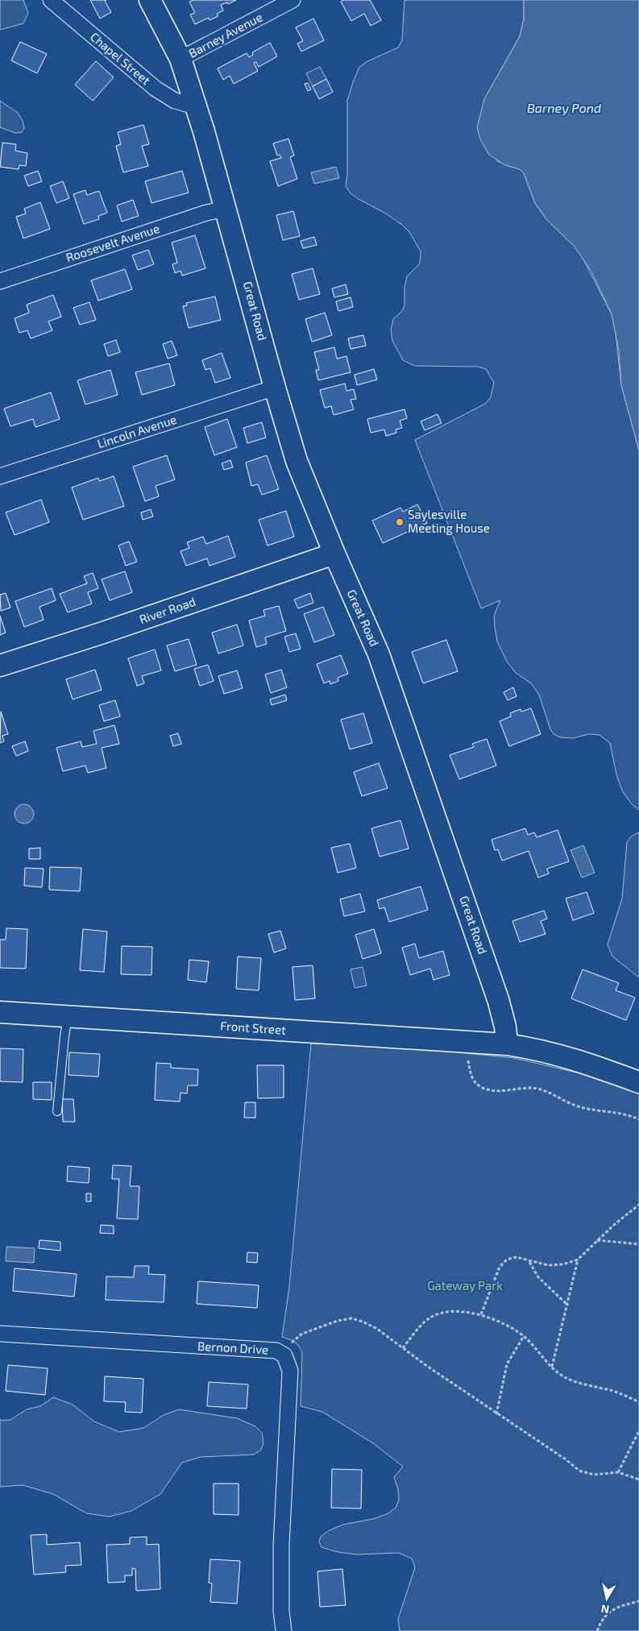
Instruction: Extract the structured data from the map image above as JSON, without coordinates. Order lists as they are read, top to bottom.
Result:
{
  "streets": {
    "main road": ["Great Road", "River Road", "Front Street"],
    "street": [
      "Barney Avenue",
      "Chapel Street",
      "Roosevelt Avenue",
      "Lincoln Avenue",
      "Bernon Drive"
    ]
  },
  "crossings": [
    ["Barney Avenue", "Great Road"],
    ["Chapel Street", "Great Road"],
    ["Roosevelt Avenue", "Great Road"],
    ["Great Road", "Lincoln Avenue"],
    ["Great Road", "River Road"],
    ["Great Road", "Front Street"]
  ],
  "water": ["Barney Pond"],
  "parks": ["Gateway Park"],
  "places": ["Saylesville Meeting House"],
  "north": "bottom"
}
